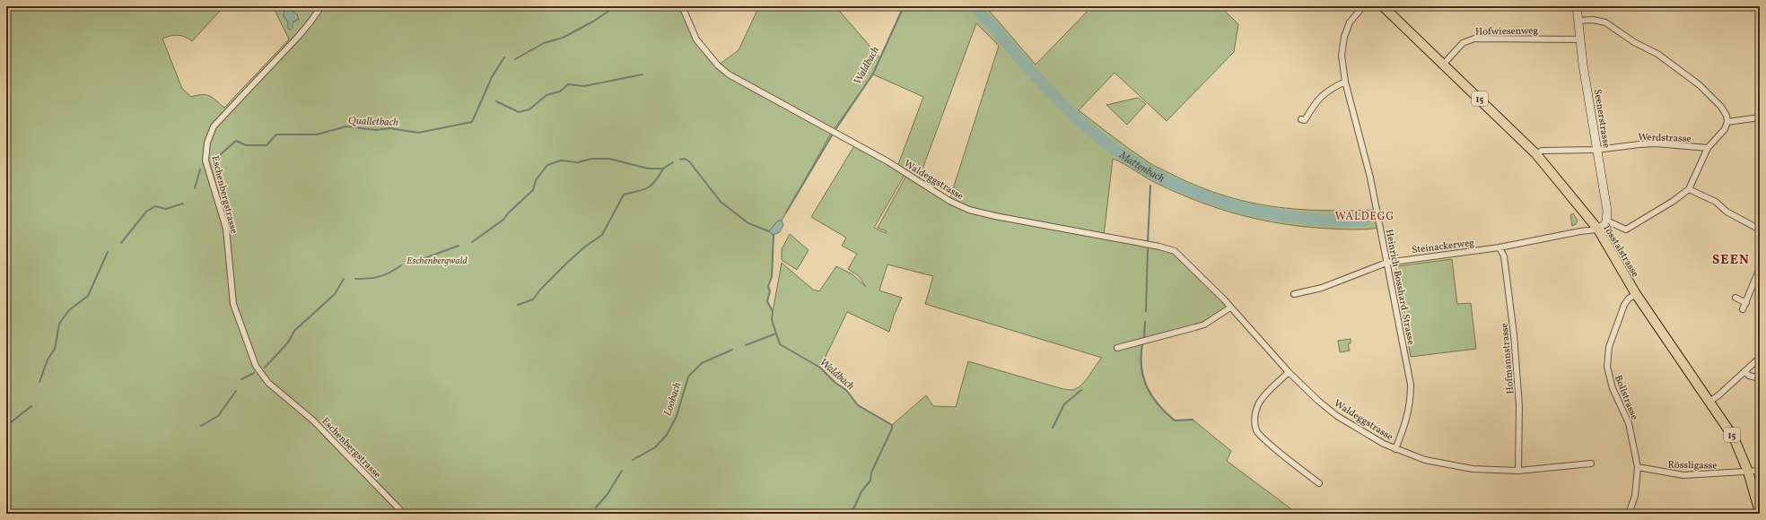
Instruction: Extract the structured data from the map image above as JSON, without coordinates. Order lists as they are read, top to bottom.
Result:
{
  "streets": {
    "main road": ["15", "Seenerstrasse", "Tösstalstrasse"],
    "street": [
      "Hofwiesenweg",
      "Werdstrasse",
      "Waldeggstrasse",
      "Eschenbergstrasse",
      "Steinackerweg",
      "Heinrich-Bosshard-Strasse",
      "Hofmannstrasse",
      "Bollstrasse",
      "Rössligasse"
    ]
  },
  "crossings": [
    ["Hofwiesenweg", "Seenerstrasse"],
    ["Hofwiesenweg", "Tösstalstrasse"],
    ["Seenerstrasse", "Werdstrasse"],
    ["Werdstrasse", "Tösstalstrasse"],
    ["Waldeggstrasse", "Heinrich-Bosshard-Strasse"],
    ["Waldeggstrasse", "Hofmannstrasse"],
    ["Steinackerweg", "Tösstalstrasse"],
    ["Steinackerweg", "Heinrich-Bosshard-Strasse"],
    ["Steinackerweg", "Hofmannstrasse"],
    ["Tösstalstrasse", "Bollstrasse"],
    ["Tösstalstrasse", "Rössligasse"],
    ["Bollstrasse", "Rössligasse"]
  ],
  "districts": ["WALDEGG", "SEEN"],
  "water": [
    "Waldbach",
    "Qualletbach",
    "Mattenbach",
    "Loobach"
  ],
  "parks": ["Eschenbergwald"]
}
